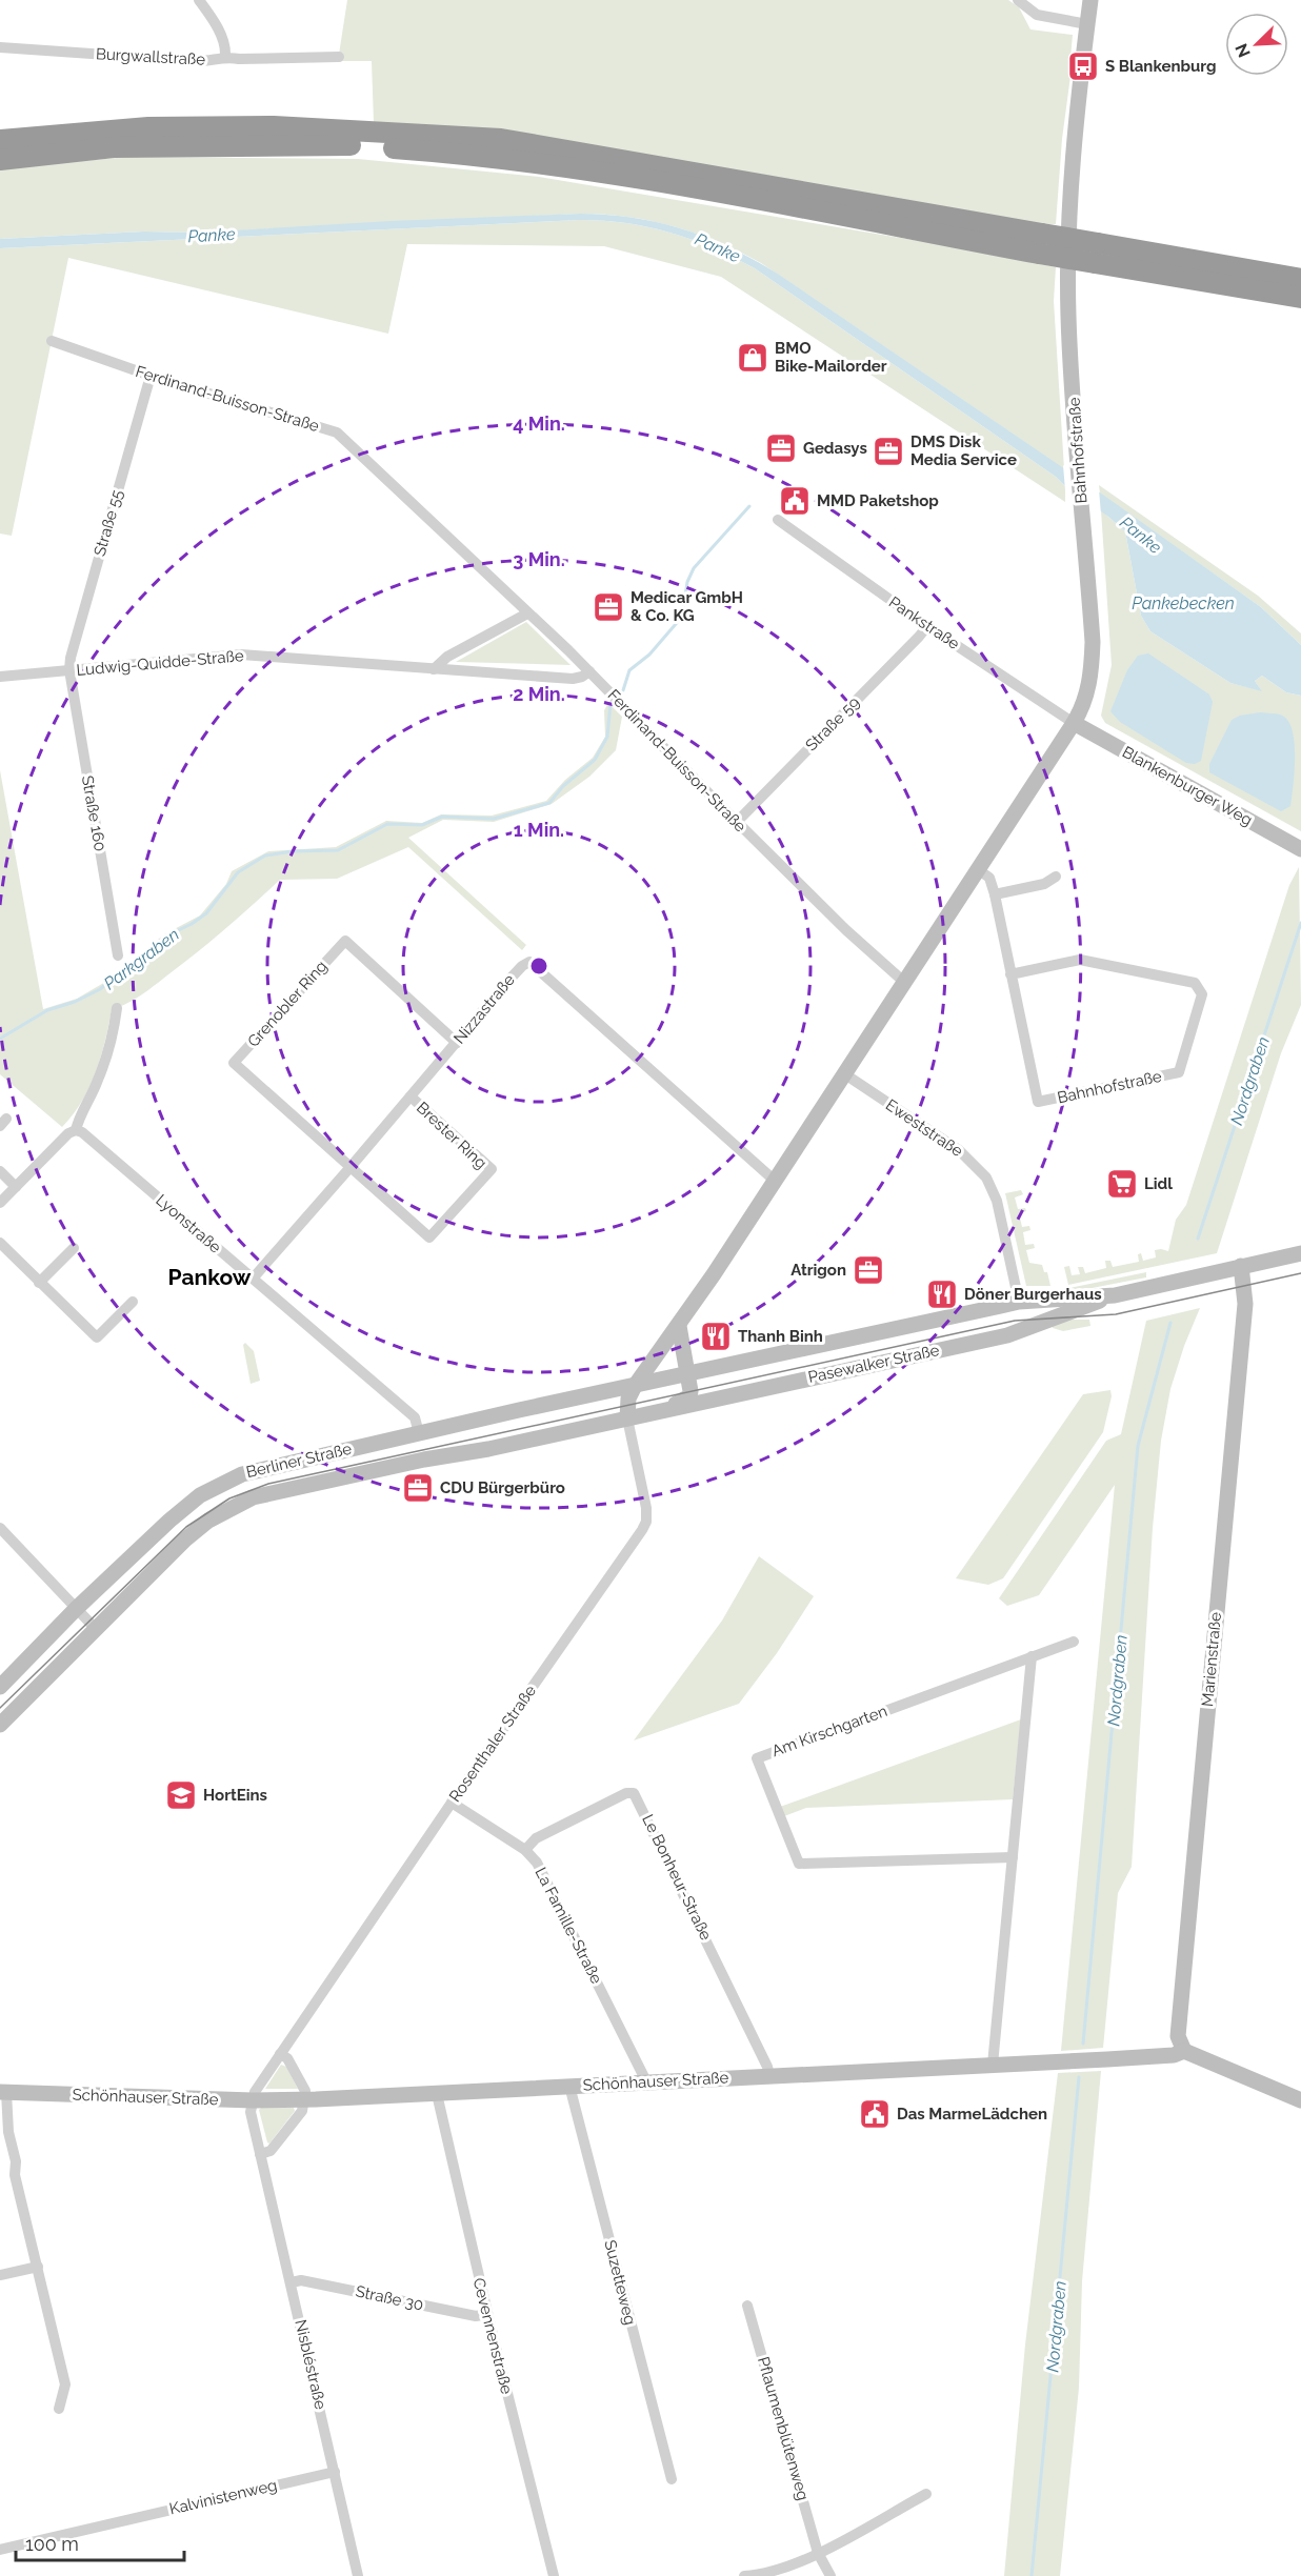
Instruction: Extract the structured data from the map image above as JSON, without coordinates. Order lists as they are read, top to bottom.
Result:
{
  "streets": {
    "main road": [
      "Bahnhofstraße",
      "Blankenburger Weg",
      "Pasewalker Straße",
      "Berliner Straße",
      "Marienstraße",
      "Schönhauser Straße"
    ],
    "street": [
      "Burgwallstraße",
      "Ferdinand-Buisson-Straße",
      "Straße 55",
      "Pankstraße",
      "Ludwig-Quidde-Straße",
      "Straße 59",
      "Straße 160",
      "Grenobler Ring",
      "Nizzastraße",
      "Eweststraße",
      "Brester Ring",
      "Lyonstraße",
      "Am Kirschgarten",
      "Rosenthaler Straße",
      "Le Bonheur-Straße",
      "La Famille-Straße",
      "Suzetteweg",
      "Straße 30",
      "Cevennenstraße",
      "Nisbléstraße",
      "Pflaumenblütenweg",
      "Kalvinistenweg"
    ]
  },
  "crossings": [
    ["Ferdinand-Buisson-Straße", "Bahnhofstraße"],
    ["Ferdinand-Buisson-Straße", "Straße 55"],
    ["Ferdinand-Buisson-Straße", "Ludwig-Quidde-Straße"],
    ["Ferdinand-Buisson-Straße", "Straße 59"],
    ["Bahnhofstraße", "Pankstraße"],
    ["Bahnhofstraße", "Blankenburger Weg"],
    ["Bahnhofstraße", "Nizzastraße"],
    ["Bahnhofstraße", "Eweststraße"],
    ["Bahnhofstraße", "Pasewalker Straße"],
    ["Bahnhofstraße", "Berliner Straße"],
    ["Straße 55", "Ludwig-Quidde-Straße"],
    ["Straße 55", "Straße 160"],
    ["Pankstraße", "Straße 59"],
    ["Pankstraße", "Blankenburger Weg"],
    ["Ludwig-Quidde-Straße", "Straße 160"],
    ["Grenobler Ring", "Nizzastraße"],
    ["Grenobler Ring", "Brester Ring"],
    ["Nizzastraße", "Brester Ring"],
    ["Nizzastraße", "Lyonstraße"],
    ["Eweststraße", "Pasewalker Straße"],
    ["Lyonstraße", "Berliner Straße"],
    ["Pasewalker Straße", "Berliner Straße"],
    ["Pasewalker Straße", "Marienstraße"],
    ["Pasewalker Straße", "Rosenthaler Straße"],
    ["Berliner Straße", "Rosenthaler Straße"],
    ["Marienstraße", "Schönhauser Straße"],
    ["Rosenthaler Straße", "La Famille-Straße"],
    ["Rosenthaler Straße", "Schönhauser Straße"],
    ["Rosenthaler Straße", "Nisbléstraße"],
    ["Le Bonheur-Straße", "La Famille-Straße"],
    ["Le Bonheur-Straße", "Schönhauser Straße"],
    ["La Famille-Straße", "Schönhauser Straße"],
    ["Schönhauser Straße", "Suzetteweg"],
    ["Schönhauser Straße", "Cevennenstraße"],
    ["Schönhauser Straße", "Nisbléstraße"],
    ["Straße 30", "Cevennenstraße"],
    ["Straße 30", "Nisbléstraße"],
    ["Nisbléstraße", "Kalvinistenweg"]
  ],
  "districts": ["Pankow"],
  "water": [
    "Panke",
    "Pankebecken",
    "Parkgraben",
    "Nordgraben"
  ],
  "places": {
    "bus stop": ["S Blankenburg"],
    "shop": ["BMO Bike-Mailorder"],
    "office": [
      "Gedasys",
      "DMS Disk Media Service",
      "Medicar GmbH & Co. KG",
      "Atrigon",
      "CDU Bürgerbüro"
    ],
    "public building": ["MMD Paketshop", "Das MarmeLädchen"],
    "supermarket": ["Lidl"],
    "restaurant": ["Döner Burgerhaus", "Thanh Binh"],
    "school or university": ["HortEins"]
  },
  "scale_bar": "100 m",
  "north": "bottom left",
  "rings": [
    "4 Min.",
    "3 Min.",
    "2 Min.",
    "1 Min."
  ]
}
